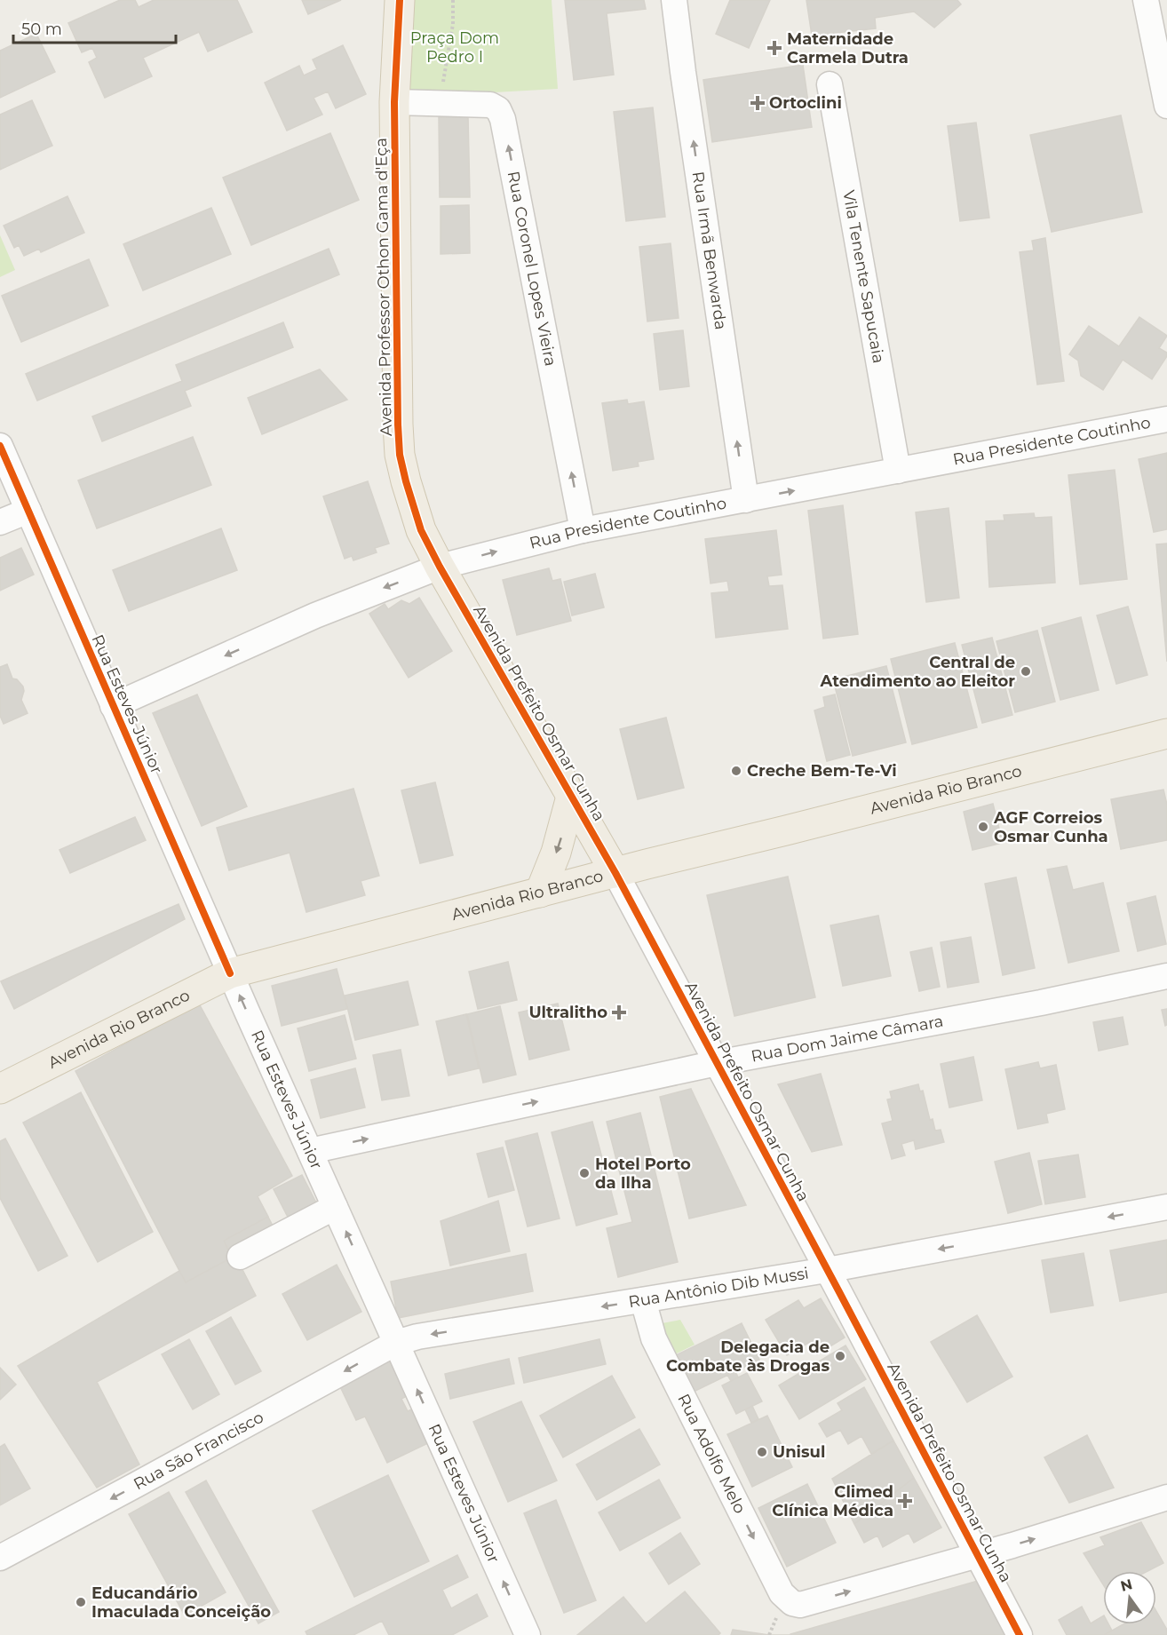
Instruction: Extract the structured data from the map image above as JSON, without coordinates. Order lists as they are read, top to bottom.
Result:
{
  "streets": {
    "main road": ["Avenida Professor Othon Gama d'Eça", "Avenida Prefeito Osmar Cunha", "Avenida Rio Branco"],
    "street": [
      "Rua Irmã Benwarda",
      "Rua Coronel Lopes Vieira",
      "Vila Tenente Sapucaia",
      "Rua Presidente Coutinho",
      "Rua Esteves Júnior",
      "Rua Dom Jaime Câmara",
      "Rua Antônio Dib Mussi",
      "Rua São Francisco",
      "Rua Adolfo Melo"
    ]
  },
  "crossings": [
    ["Rua Irmã Benwarda", "Rua Presidente Coutinho"],
    ["Rua Coronel Lopes Vieira", "Avenida Professor Othon Gama d'Eça"],
    ["Rua Coronel Lopes Vieira", "Rua Presidente Coutinho"],
    ["Vila Tenente Sapucaia", "Rua Presidente Coutinho"],
    ["Avenida Professor Othon Gama d'Eça", "Rua Presidente Coutinho"],
    ["Avenida Professor Othon Gama d'Eça", "Avenida Prefeito Osmar Cunha"],
    ["Rua Presidente Coutinho", "Rua Esteves Júnior"],
    ["Rua Presidente Coutinho", "Avenida Prefeito Osmar Cunha"],
    ["Rua Esteves Júnior", "Avenida Rio Branco"],
    ["Rua Esteves Júnior", "Rua Dom Jaime Câmara"],
    ["Rua Esteves Júnior", "Rua Antônio Dib Mussi"],
    ["Rua Esteves Júnior", "Rua São Francisco"],
    ["Avenida Prefeito Osmar Cunha", "Avenida Rio Branco"],
    ["Avenida Prefeito Osmar Cunha", "Rua Dom Jaime Câmara"],
    ["Avenida Prefeito Osmar Cunha", "Rua Antônio Dib Mussi"],
    ["Rua Antônio Dib Mussi", "Rua São Francisco"],
    ["Rua Antônio Dib Mussi", "Rua Adolfo Melo"]
  ],
  "one_way": [
    "Rua Irmã Benwarda",
    "Rua Coronel Lopes Vieira",
    "Rua Esteves Júnior",
    "Rua Dom Jaime Câmara",
    "Rua Antônio Dib Mussi",
    "Rua São Francisco",
    "Rua Adolfo Melo"
  ],
  "parks": ["Praça Dom Pedro I"],
  "places": {
    "health": [
      "Maternidade Carmela Dutra",
      "Ortoclini",
      "Ultralitho",
      "Climed Clínica Médica"
    ],
    "other": [
      "Central de Atendimento ao Eleitor",
      "Creche Bem-Te-Vi",
      "AGF Correios Osmar Cunha",
      "Hotel Porto da Ilha",
      "Delegacia de Combate às Drogas",
      "Unisul",
      "Educandário Imaculada Conceição"
    ]
  },
  "scale_bar": "50 m",
  "north": "top"
}
